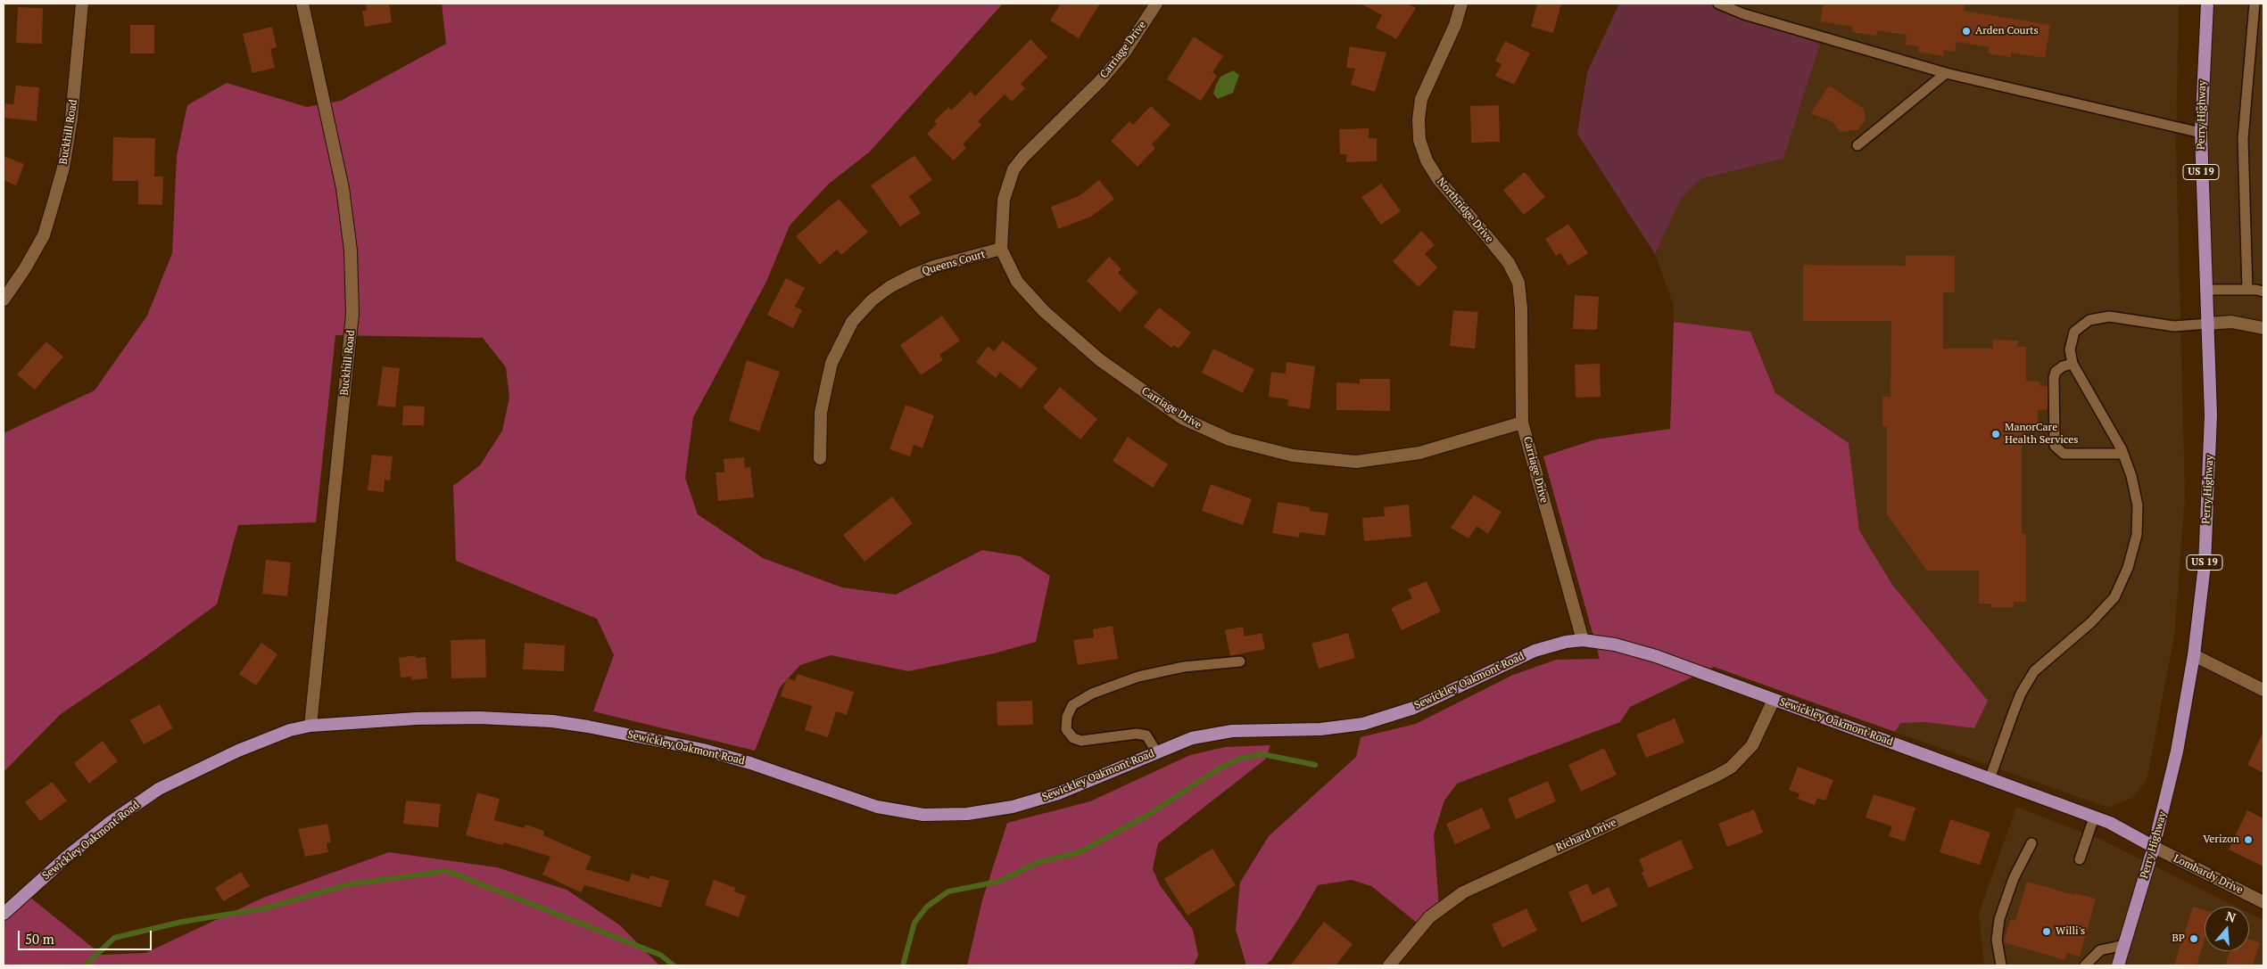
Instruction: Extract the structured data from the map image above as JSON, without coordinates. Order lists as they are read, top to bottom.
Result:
{
  "streets": {
    "main road": ["Perry Highway", "US 19", "Sewickley Oakmont Road"],
    "street": [
      "Carriage Drive",
      "Buckhill Road",
      "Northridge Drive",
      "Queens Court",
      "Richard Drive",
      "Lombardy Drive"
    ]
  },
  "crossings": [
    ["Carriage Drive", "Northridge Drive"],
    ["Carriage Drive", "Queens Court"],
    ["Carriage Drive", "Sewickley Oakmont Road"],
    ["Perry Highway", "Sewickley Oakmont Road"],
    ["Perry Highway", "Lombardy Drive"],
    ["Buckhill Road", "Sewickley Oakmont Road"],
    ["Sewickley Oakmont Road", "Richard Drive"],
    ["Sewickley Oakmont Road", "Lombardy Drive"]
  ],
  "places": [
    "Arden Courts",
    "ManorCare Health Services",
    "Verizon",
    "Willi's",
    "BP"
  ],
  "scale_bar": "50 m",
  "north": "top"
}
